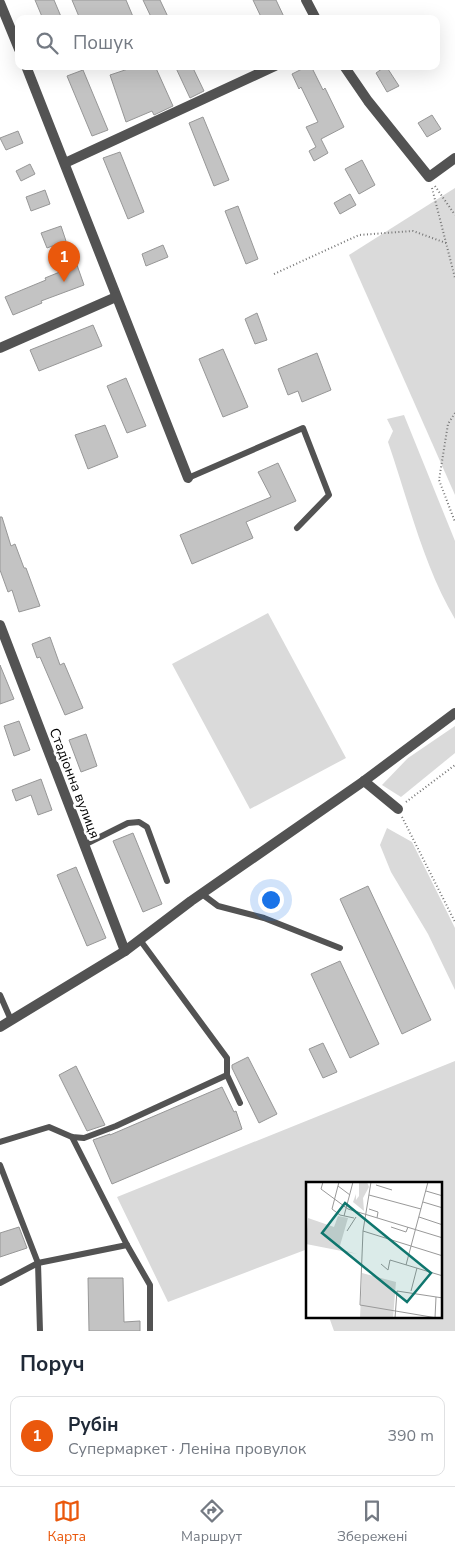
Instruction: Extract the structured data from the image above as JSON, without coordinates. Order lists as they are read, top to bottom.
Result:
{
  "streets": {
    "street": ["Стадіонна вулиця"]
  },
  "page": {
    "search": "Пошук",
    "pins": "1",
    "heading": "Поруч",
    "list": [
      {
        "mark": "1",
        "name": "Рубін",
        "note": "Супермаркет · Леніна провулок",
        "value": "390 m"
      }
    ],
    "nav": ["Карта", "Маршрут", "Збережені"]
  }
}
